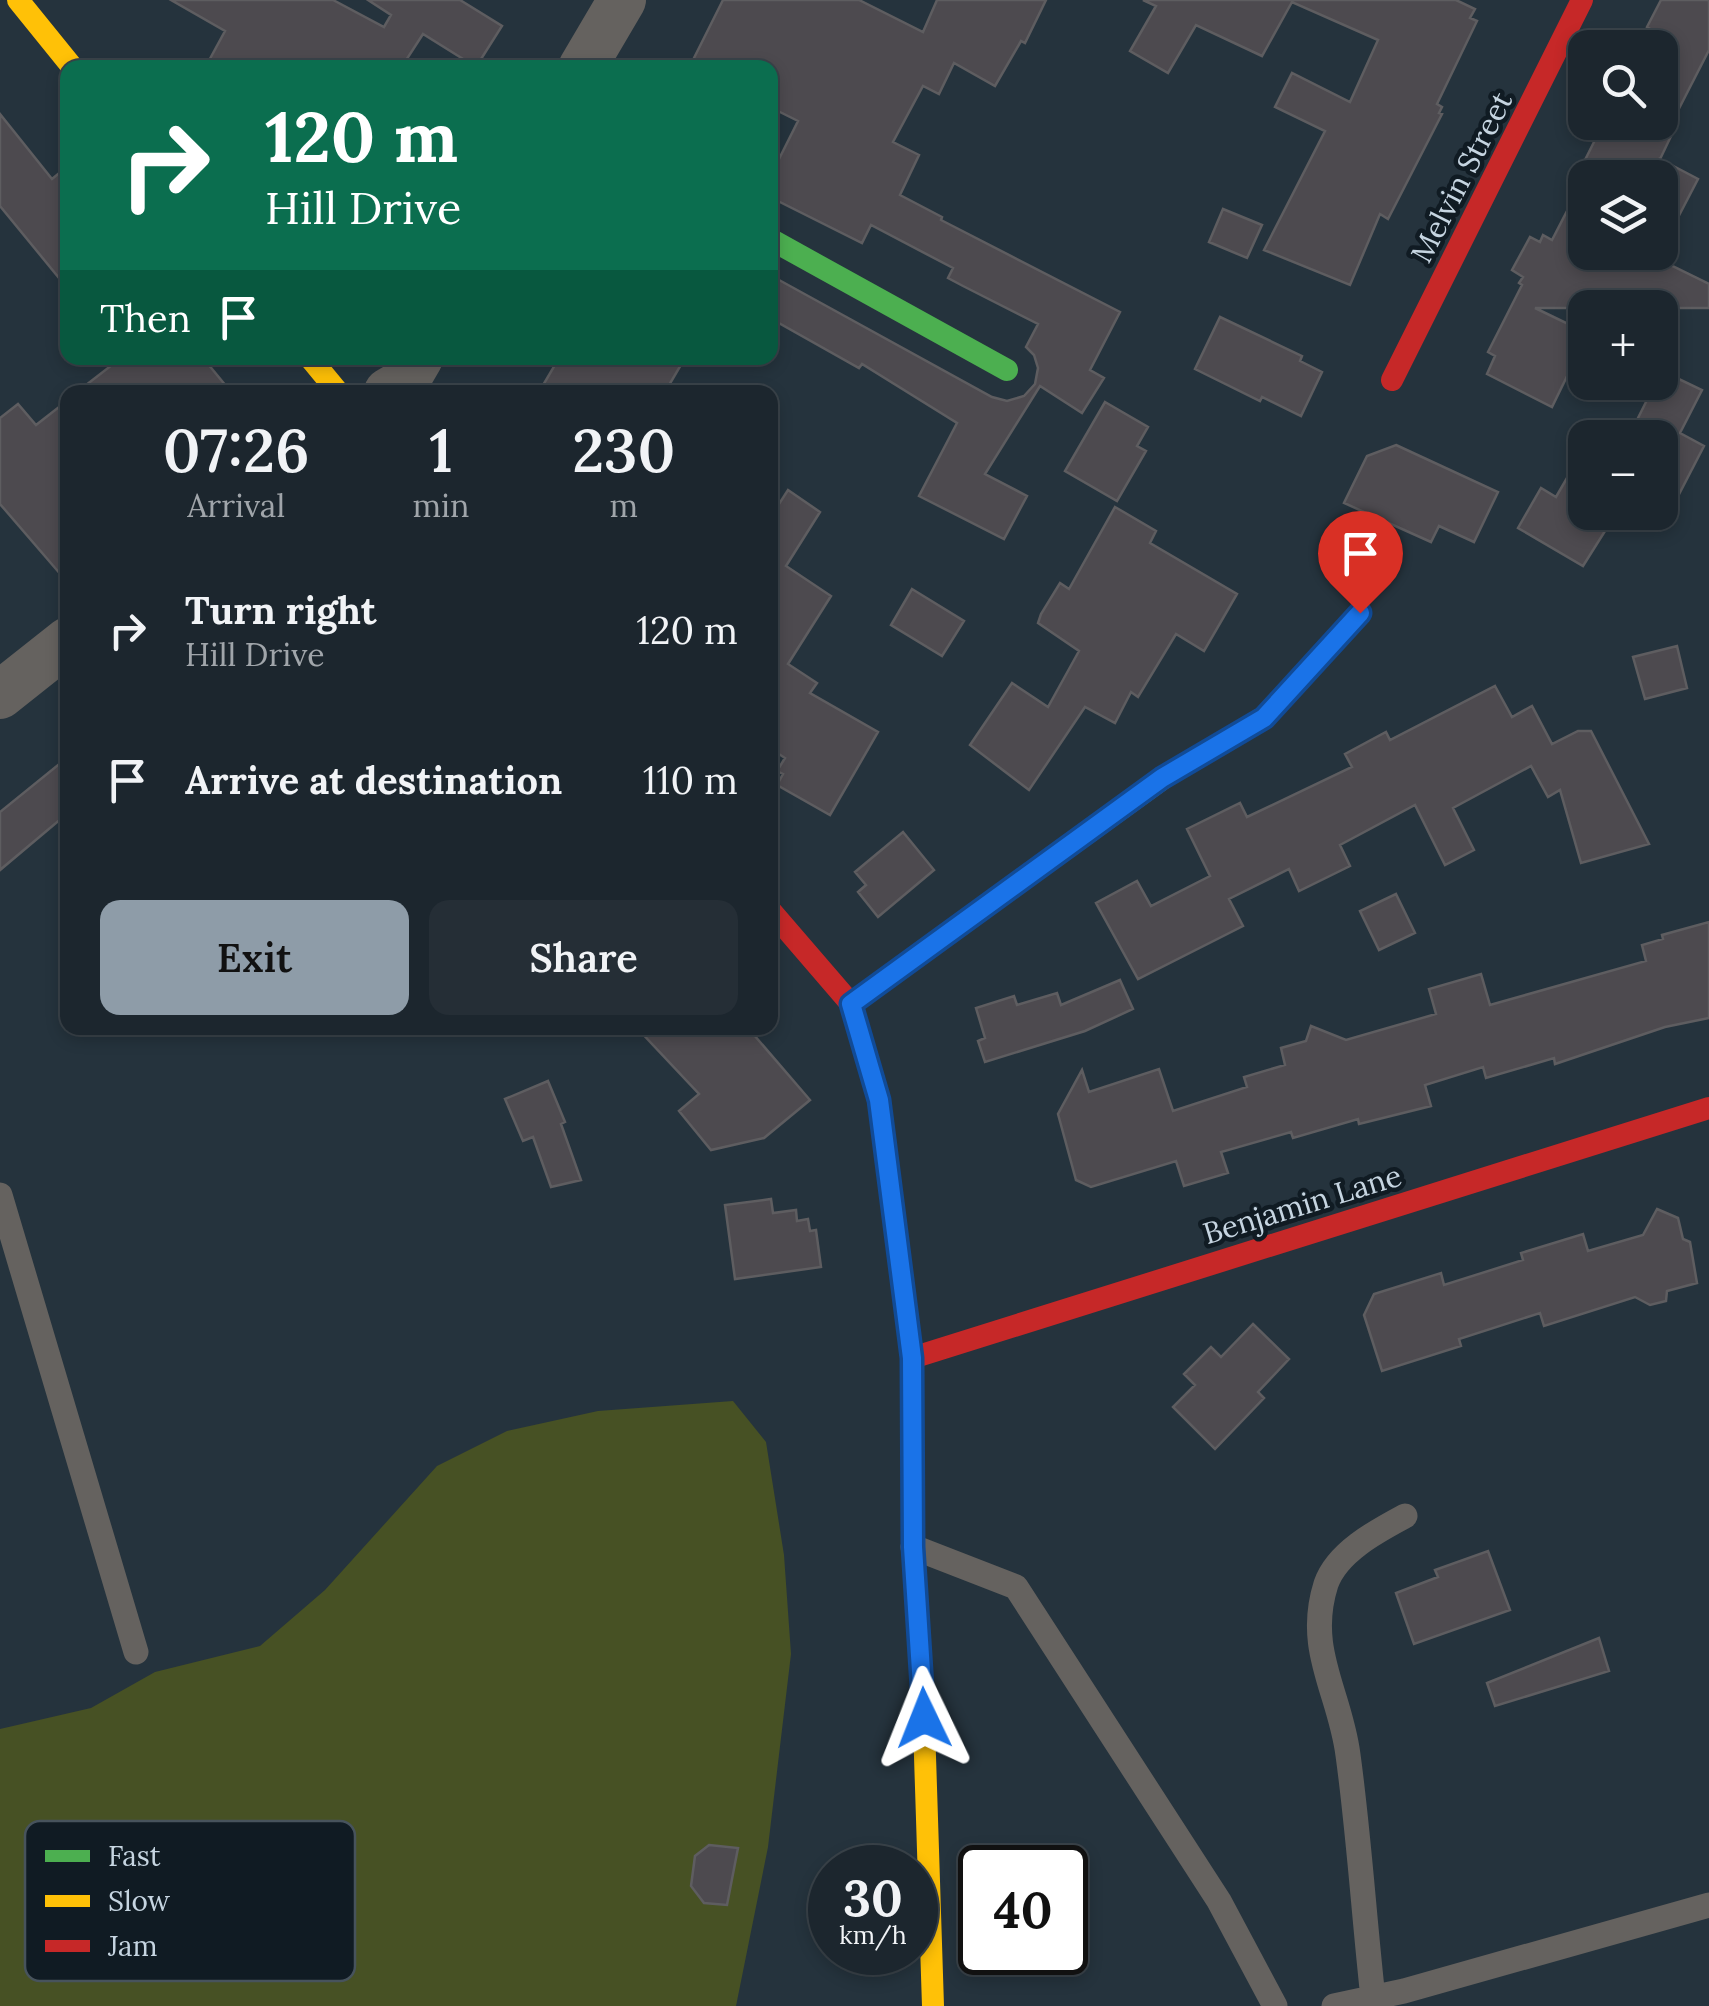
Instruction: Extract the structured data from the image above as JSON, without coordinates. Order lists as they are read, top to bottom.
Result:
{
  "streets": {
    "street": ["Melvin Street", "Benjamin Lane"]
  },
  "legend": ["Fast", "Slow", "Jam"],
  "page": {
    "map_buttons": ["+", "−"],
    "turn": ["120 m", "Hill Drive"],
    "then": "Then",
    "eta": [
      "07:26",
      "Arrival",
      "1",
      "min",
      "230",
      "m"
    ],
    "list": [
      {
        "name": "Turn right",
        "note": "Hill Drive",
        "value": "120 m"
      },
      {
        "name": "Arrive at destination",
        "value": "110 m"
      }
    ],
    "buttons": ["Exit", "Share"],
    "speed": "30 km/h",
    "limit": "40"
  }
}
